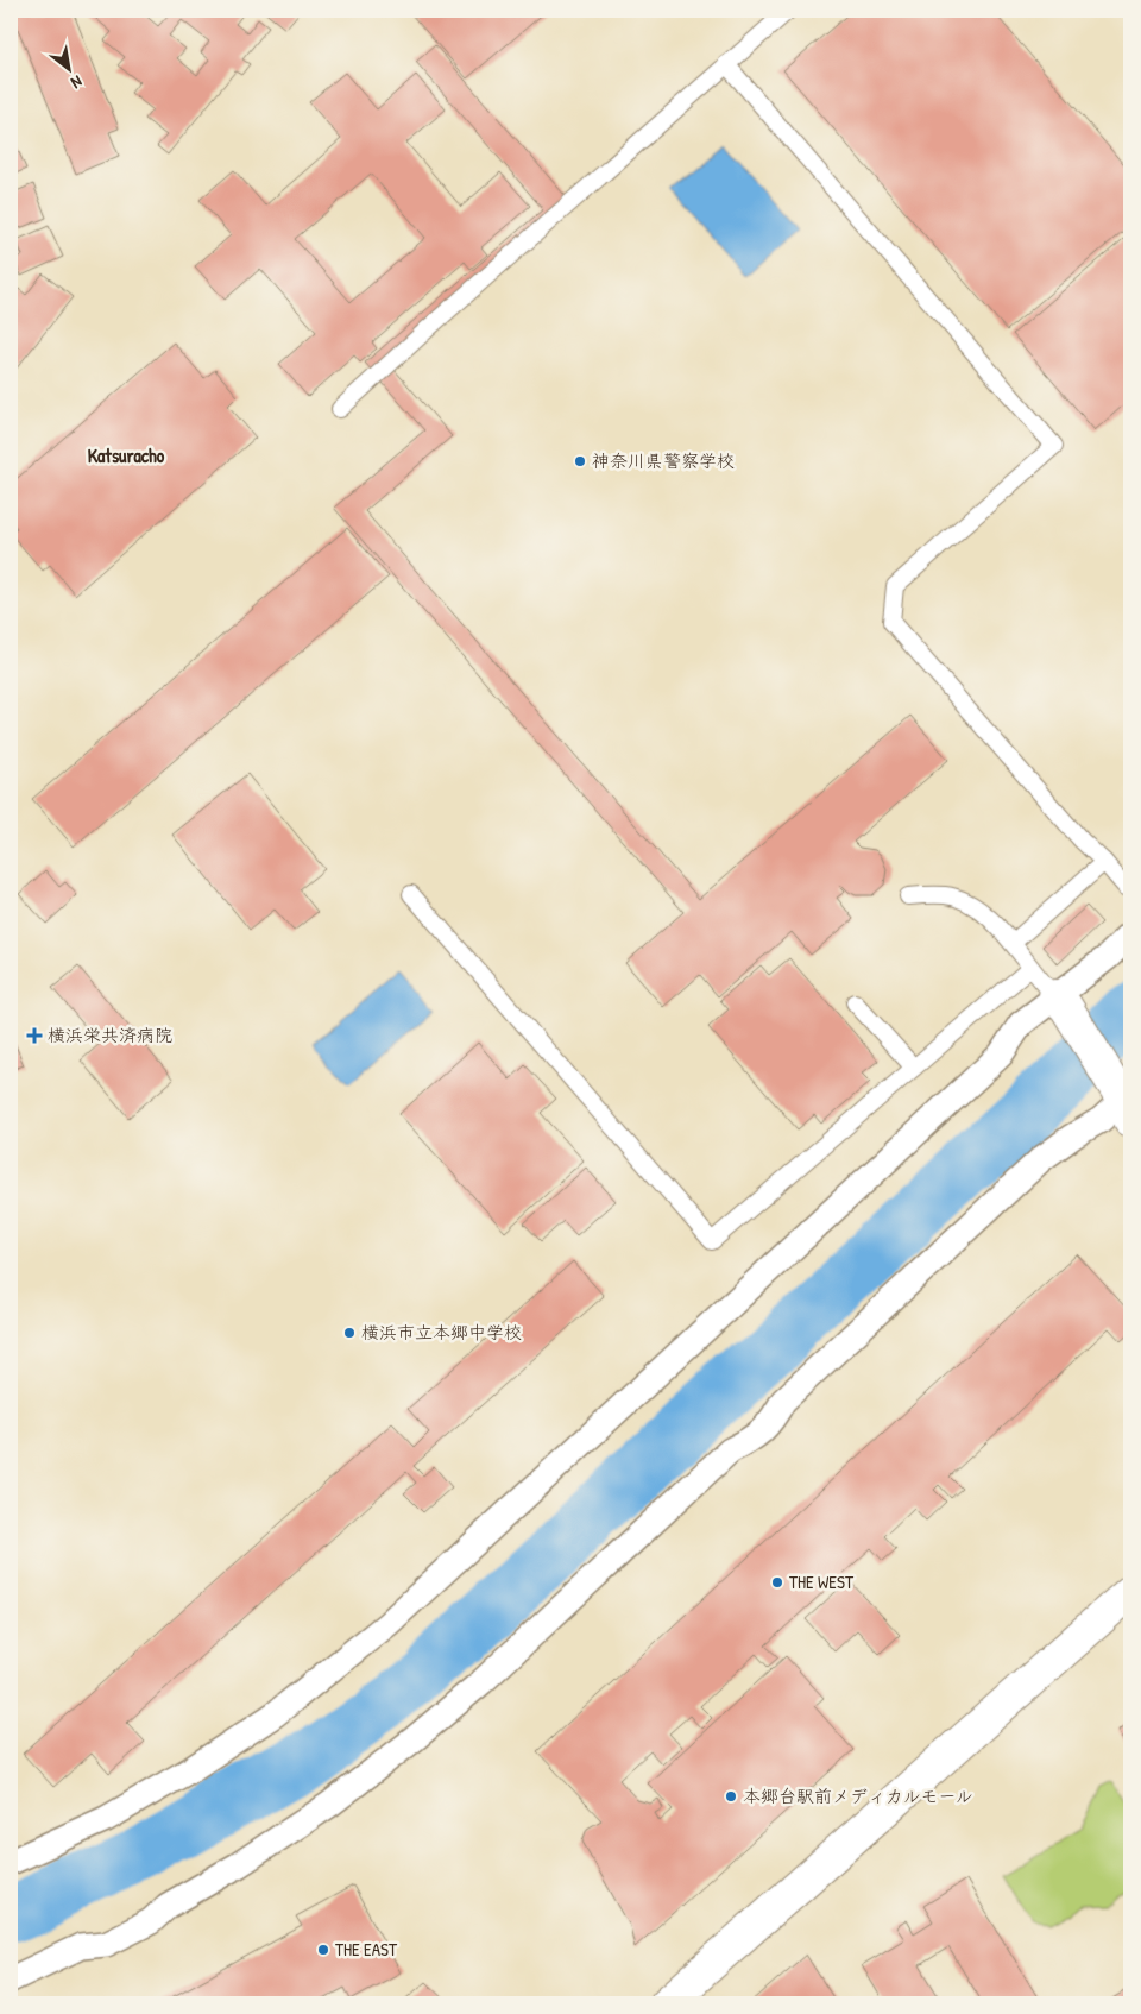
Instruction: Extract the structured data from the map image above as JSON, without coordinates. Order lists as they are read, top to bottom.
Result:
{
  "districts": ["Katsuracho"],
  "places": {
    "other": [
      "神奈川県警察学校",
      "横浜市立本郷中学校",
      "THE WEST",
      "本郷台駅前メディカルモール",
      "THE EAST"
    ],
    "health": ["横浜栄共済病院"]
  },
  "north": "bottom right"
}
